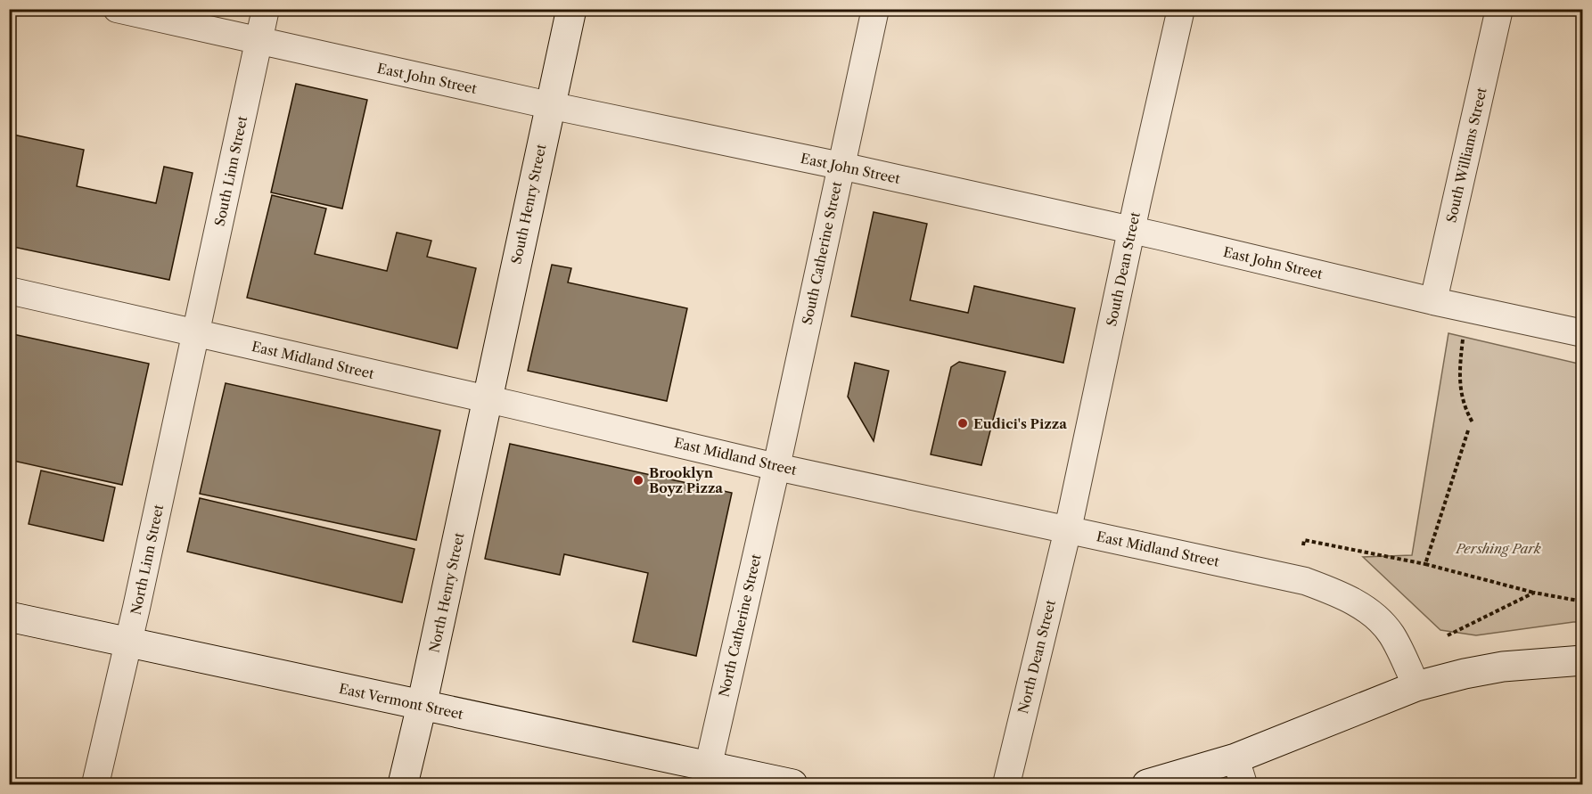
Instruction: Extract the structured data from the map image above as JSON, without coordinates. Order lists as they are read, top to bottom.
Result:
{
  "streets": {
    "main road": ["South Henry Street", "North Henry Street", "East Vermont Street"],
    "street": [
      "East John Street",
      "South Williams Street",
      "South Linn Street",
      "South Catherine Street",
      "South Dean Street",
      "East Midland Street",
      "North Linn Street",
      "North Catherine Street",
      "North Dean Street"
    ]
  },
  "crossings": [
    ["East John Street", "South Williams Street"],
    ["East John Street", "South Linn Street"],
    ["East John Street", "South Henry Street"],
    ["East John Street", "South Catherine Street"],
    ["East John Street", "South Dean Street"],
    ["South Linn Street", "East Midland Street"],
    ["South Linn Street", "North Linn Street"],
    ["South Henry Street", "East Midland Street"],
    ["South Henry Street", "North Henry Street"],
    ["South Catherine Street", "East Midland Street"],
    ["South Catherine Street", "North Catherine Street"],
    ["South Dean Street", "East Midland Street"],
    ["South Dean Street", "North Dean Street"],
    ["East Midland Street", "North Linn Street"],
    ["East Midland Street", "North Henry Street"],
    ["East Midland Street", "North Catherine Street"],
    ["East Midland Street", "North Dean Street"],
    ["North Linn Street", "East Vermont Street"],
    ["North Henry Street", "East Vermont Street"],
    ["North Catherine Street", "East Vermont Street"]
  ],
  "parks": ["Pershing Park"],
  "places": ["Eudici's Pizza", "Brooklyn Boyz Pizza"]
}
